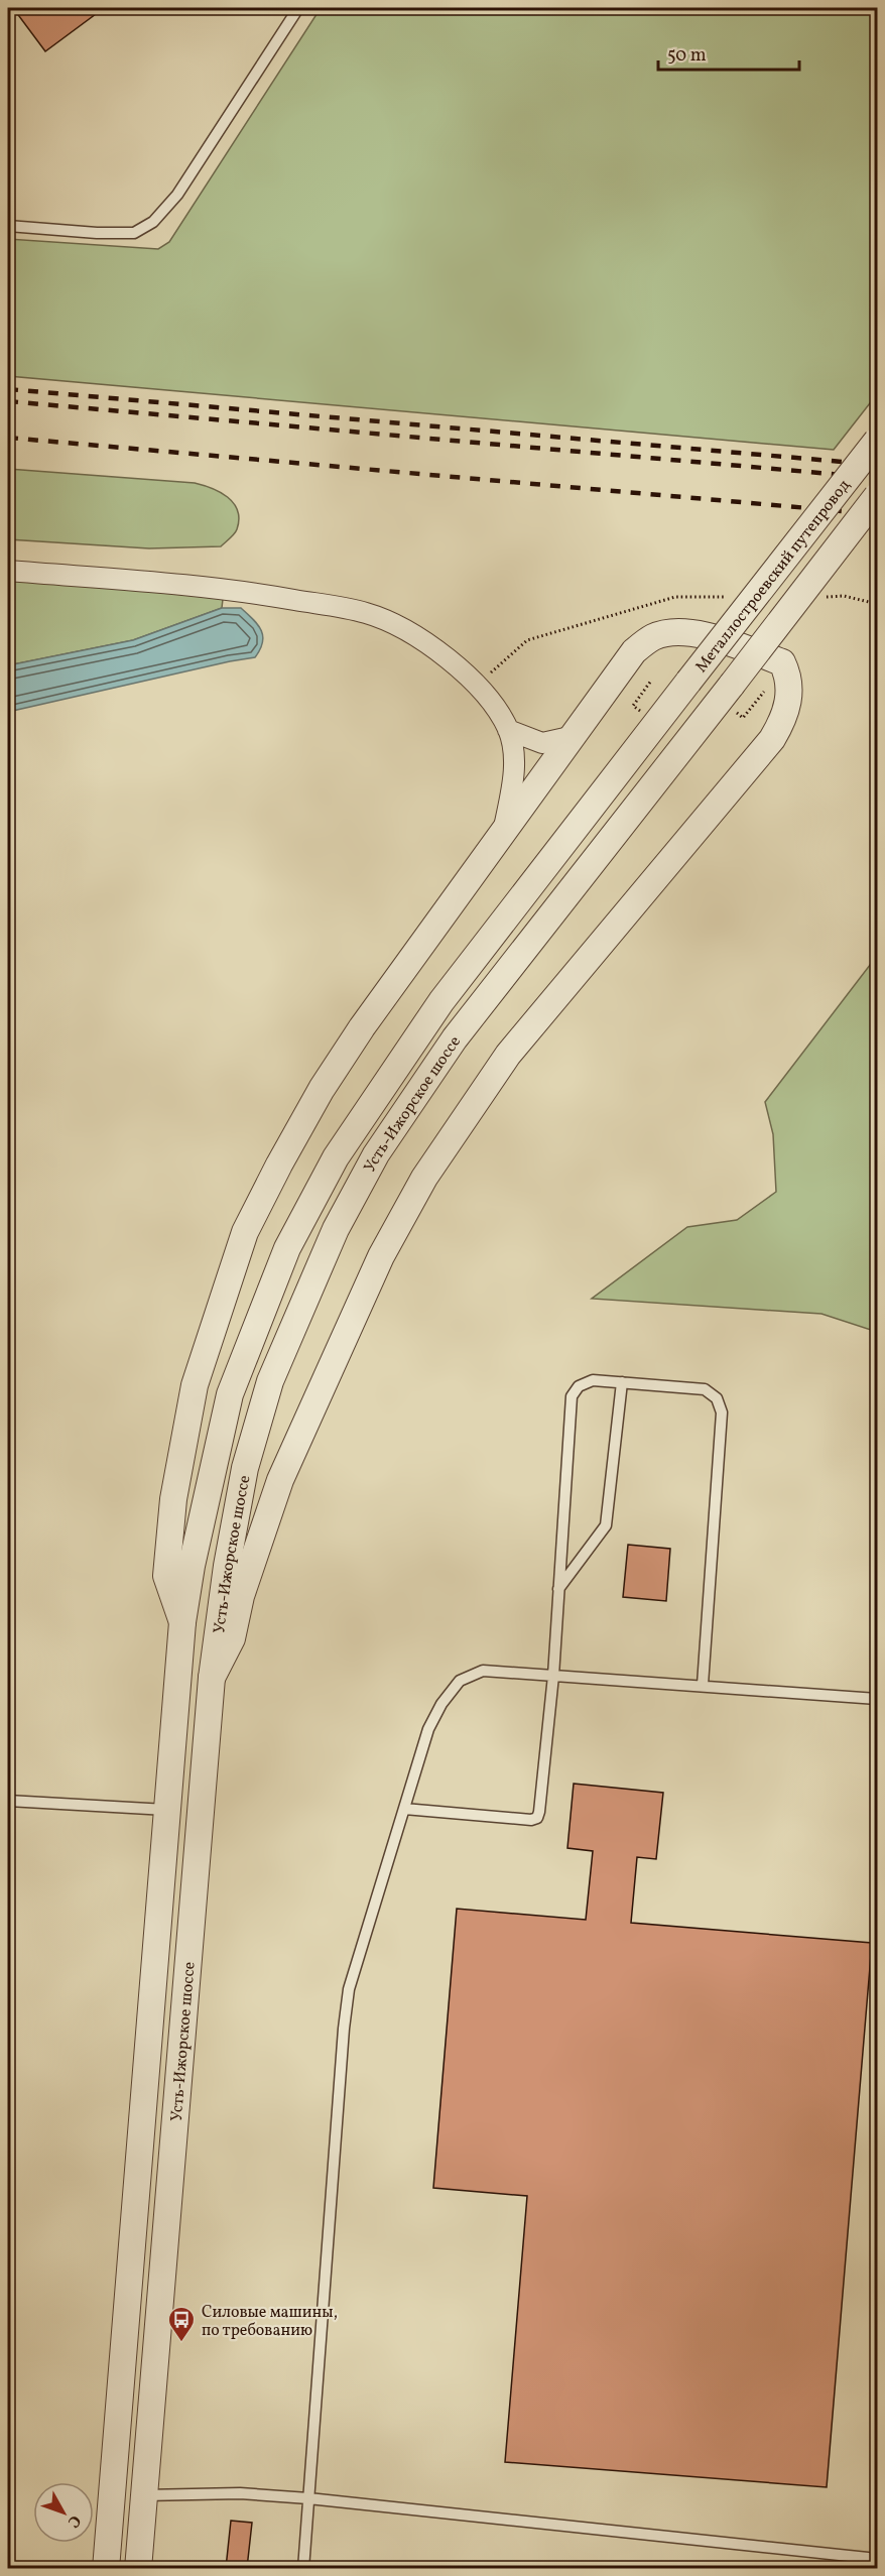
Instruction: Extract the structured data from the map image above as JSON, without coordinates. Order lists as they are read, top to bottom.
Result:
{
  "streets": {
    "street": ["Металлостроевский путепровод", "Усть-Ижорское шоссе"]
  },
  "crossings": [
    ["Металлостроевский путепровод", "Усть-Ижорское шоссе"]
  ],
  "places": {
    "bus stop": ["Силовые машины, по требованию"]
  },
  "scale_bar": "50 m",
  "north": "bottom right"
}
